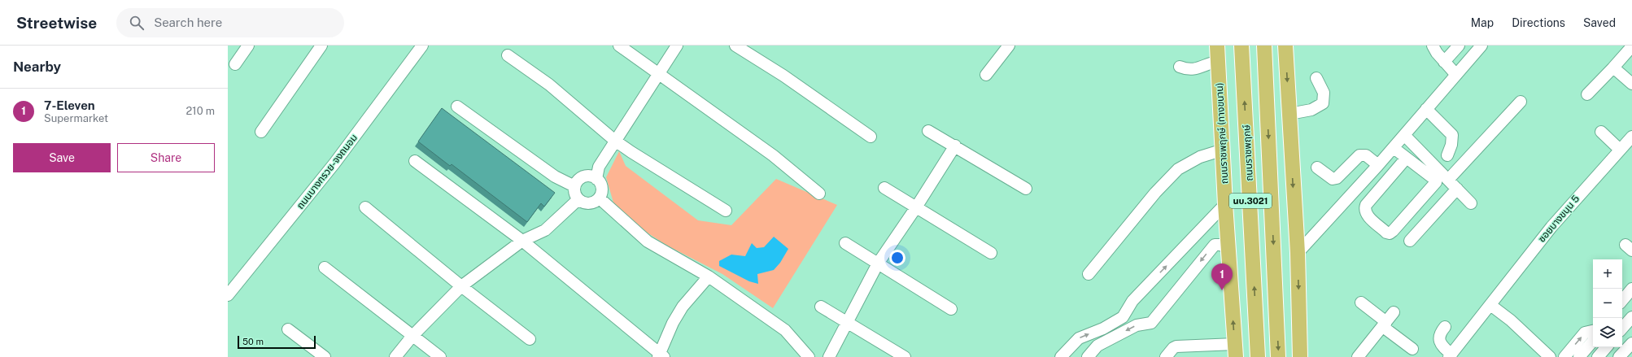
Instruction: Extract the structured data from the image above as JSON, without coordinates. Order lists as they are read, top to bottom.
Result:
{
  "streets": {
    "main road": ["ถนนราชพฤกษ์ (ทางขนาน)", "ถนนราชพฤกษ์", "นบ.3021"],
    "street": ["ถนนบางกรวย-จงถนอม", "ซอยบางขนุน 5"]
  },
  "scale_bar": "50 m",
  "page": {
    "header": "Streetwise",
    "search": "Search here",
    "nav": ["Map", "Directions", "Saved"],
    "heading": "Nearby",
    "list": [
      {
        "mark": "1",
        "name": "7-Eleven",
        "note": "Supermarket",
        "value": "210 m"
      }
    ],
    "buttons": ["Save", "Share"],
    "map_buttons": ["+", "−"],
    "pins": "1",
    "scale": "50 m"
  }
}
